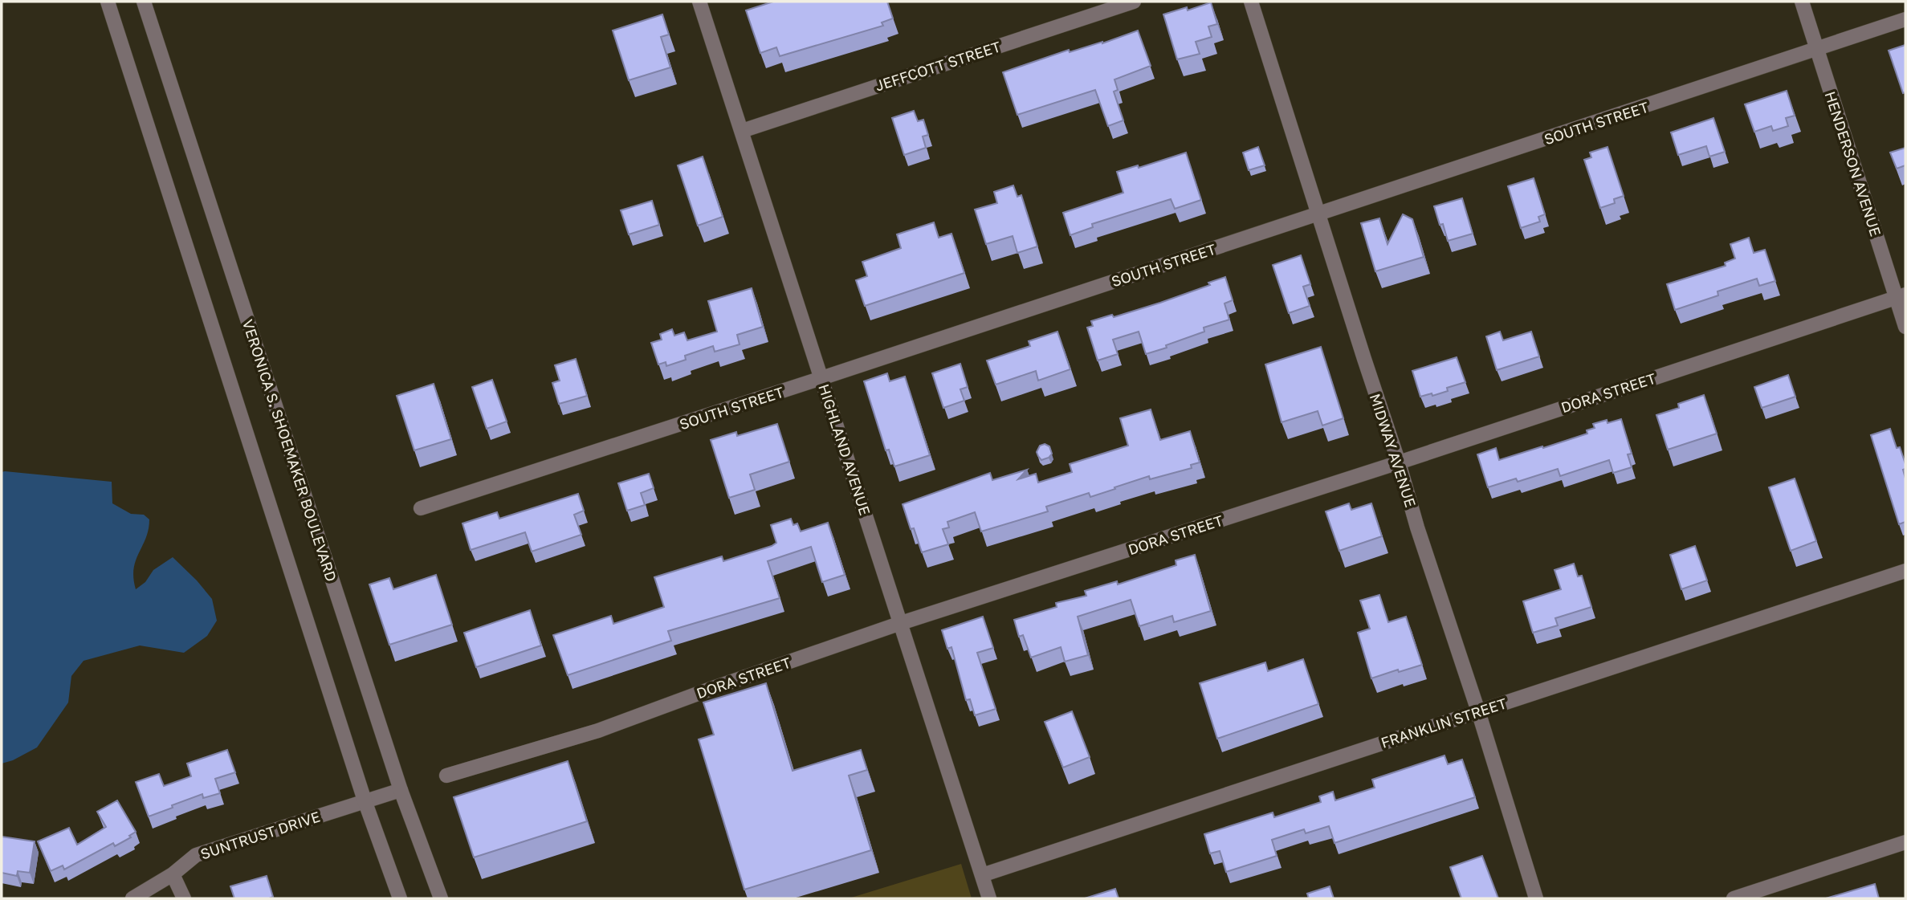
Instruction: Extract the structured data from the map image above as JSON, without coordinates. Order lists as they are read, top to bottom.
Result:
{
  "streets": {
    "street": [
      "JEFFCOTT STREET",
      "SOUTH STREET",
      "HENDERSON AVENUE",
      "DORA STREET",
      "HIGHLAND AVENUE",
      "VERONICA S. SHOEMAKER BOULEVARD",
      "MIDWAY AVENUE",
      "FRANKLIN STREET",
      "SUNTRUST DRIVE"
    ]
  },
  "crossings": [
    ["JEFFCOTT STREET", "HIGHLAND AVENUE"],
    ["SOUTH STREET", "HENDERSON AVENUE"],
    ["SOUTH STREET", "HIGHLAND AVENUE"],
    ["SOUTH STREET", "MIDWAY AVENUE"],
    ["HENDERSON AVENUE", "DORA STREET"],
    ["DORA STREET", "HIGHLAND AVENUE"],
    ["DORA STREET", "MIDWAY AVENUE"],
    ["HIGHLAND AVENUE", "FRANKLIN STREET"],
    ["MIDWAY AVENUE", "FRANKLIN STREET"]
  ]
}
